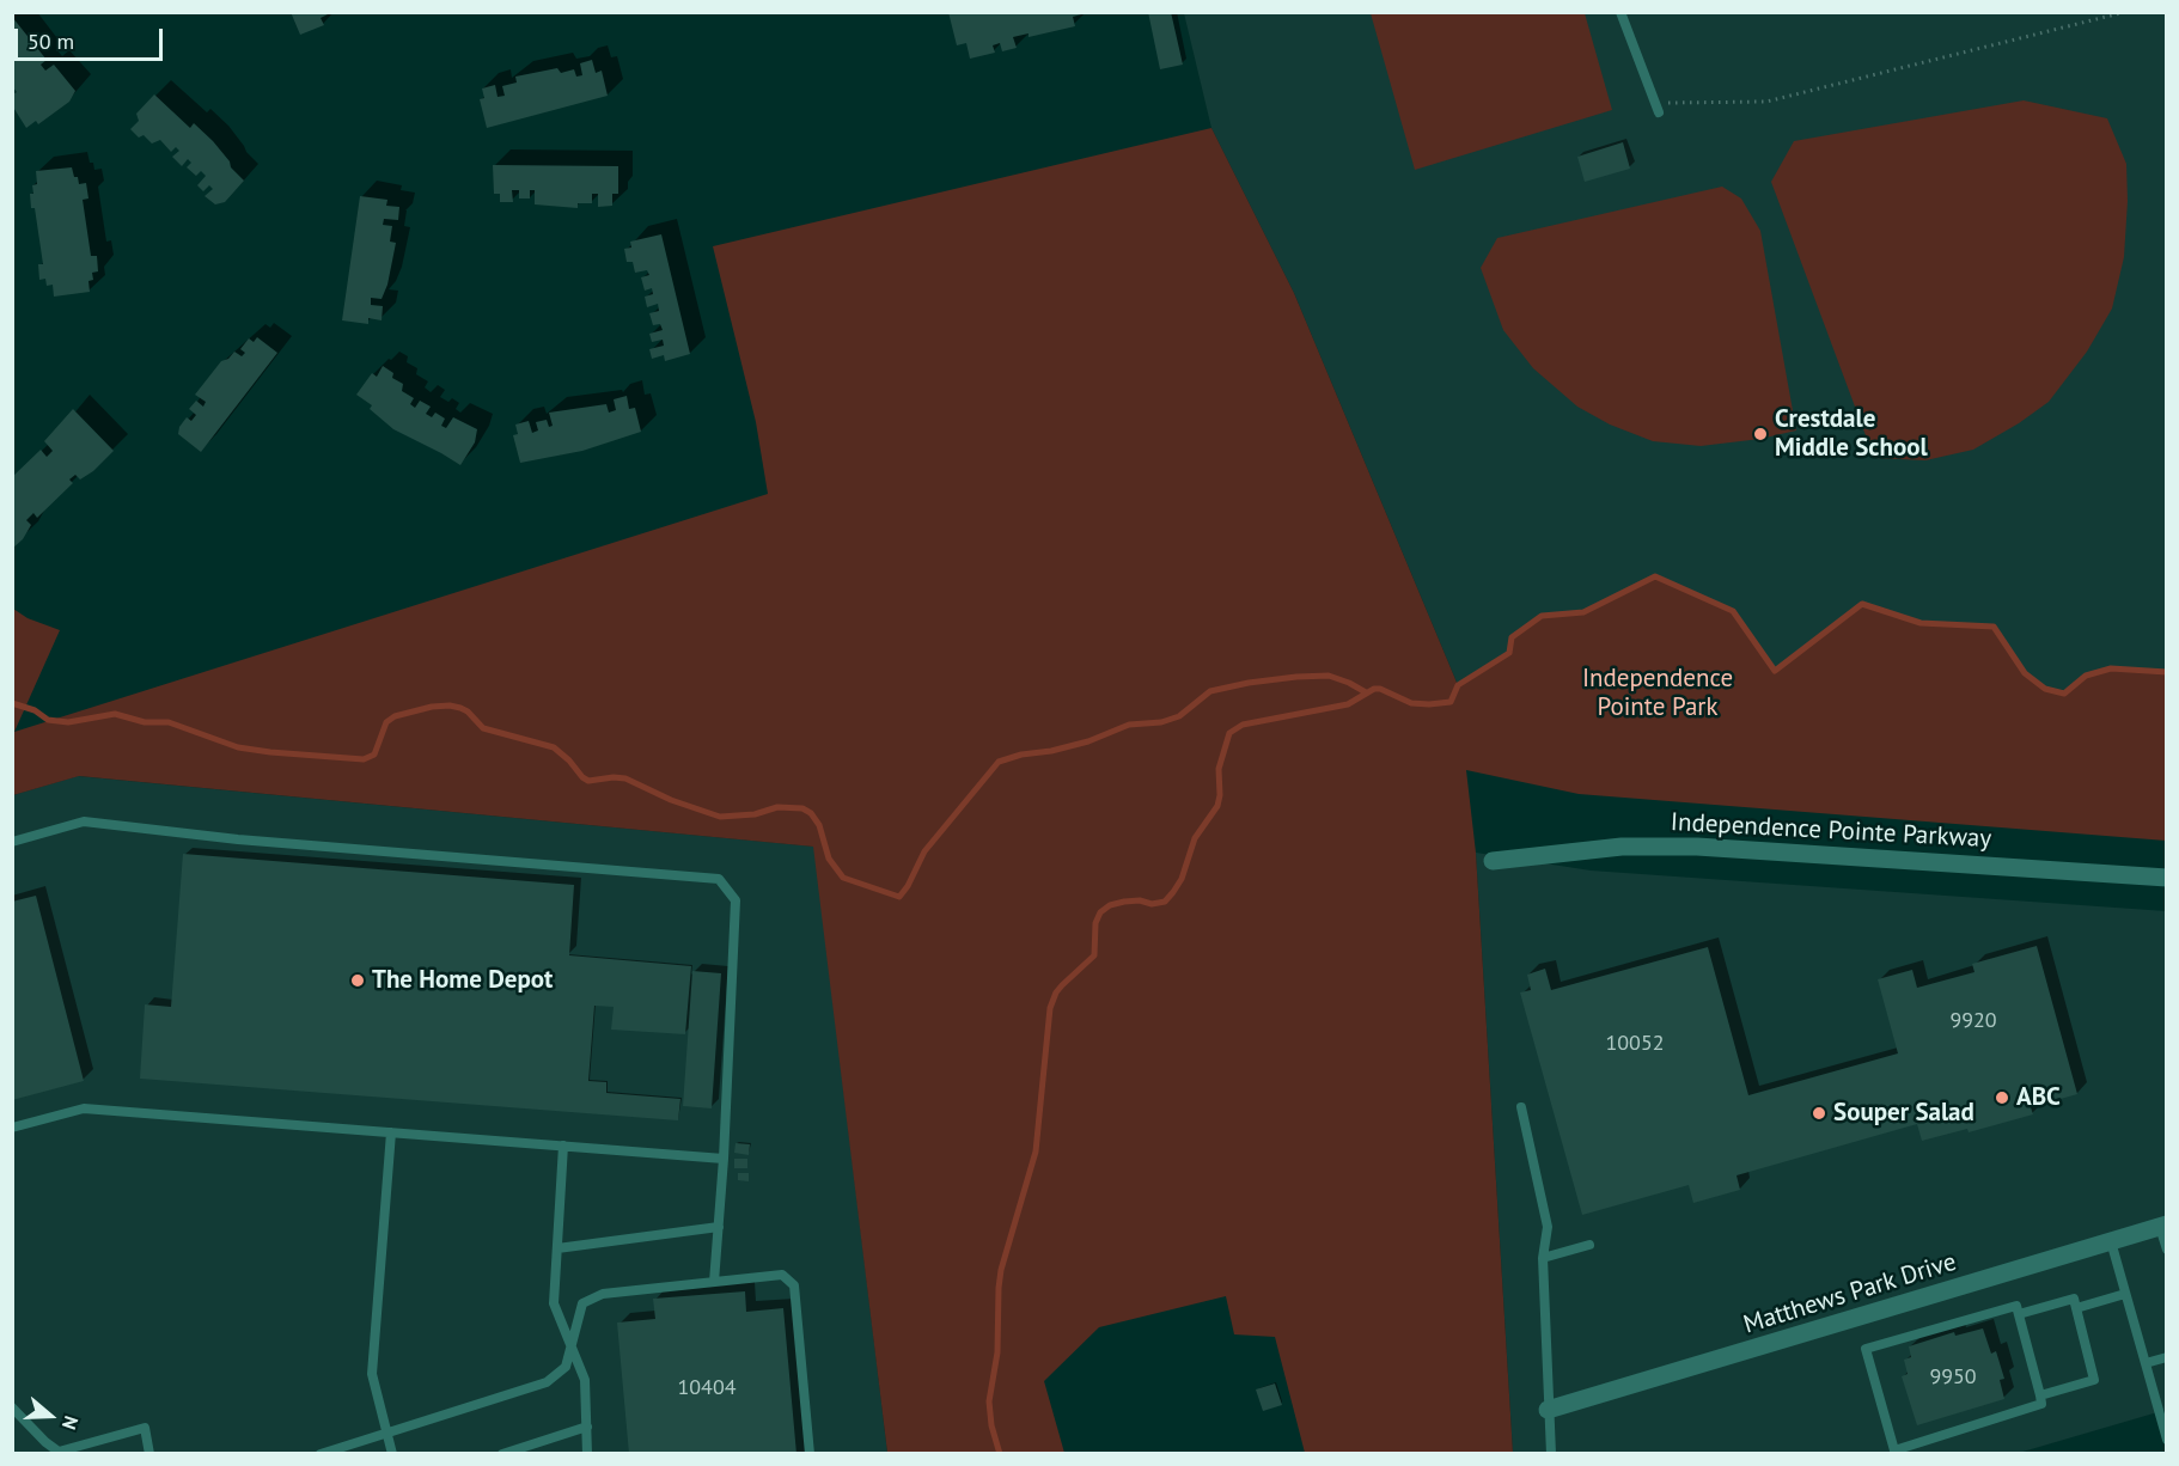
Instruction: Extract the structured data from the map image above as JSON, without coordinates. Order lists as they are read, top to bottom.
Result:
{
  "streets": {
    "street": ["Independence Pointe Parkway", "Matthews Park Drive"]
  },
  "parks": ["Independence Pointe Park"],
  "places": [
    "Crestdale Middle School",
    "The Home Depot",
    "ABC",
    "Souper Salad"
  ],
  "house_numbers": [
    "9920",
    "10052",
    "9950",
    "10404"
  ],
  "scale_bar": "50 m",
  "north": "right"
}
